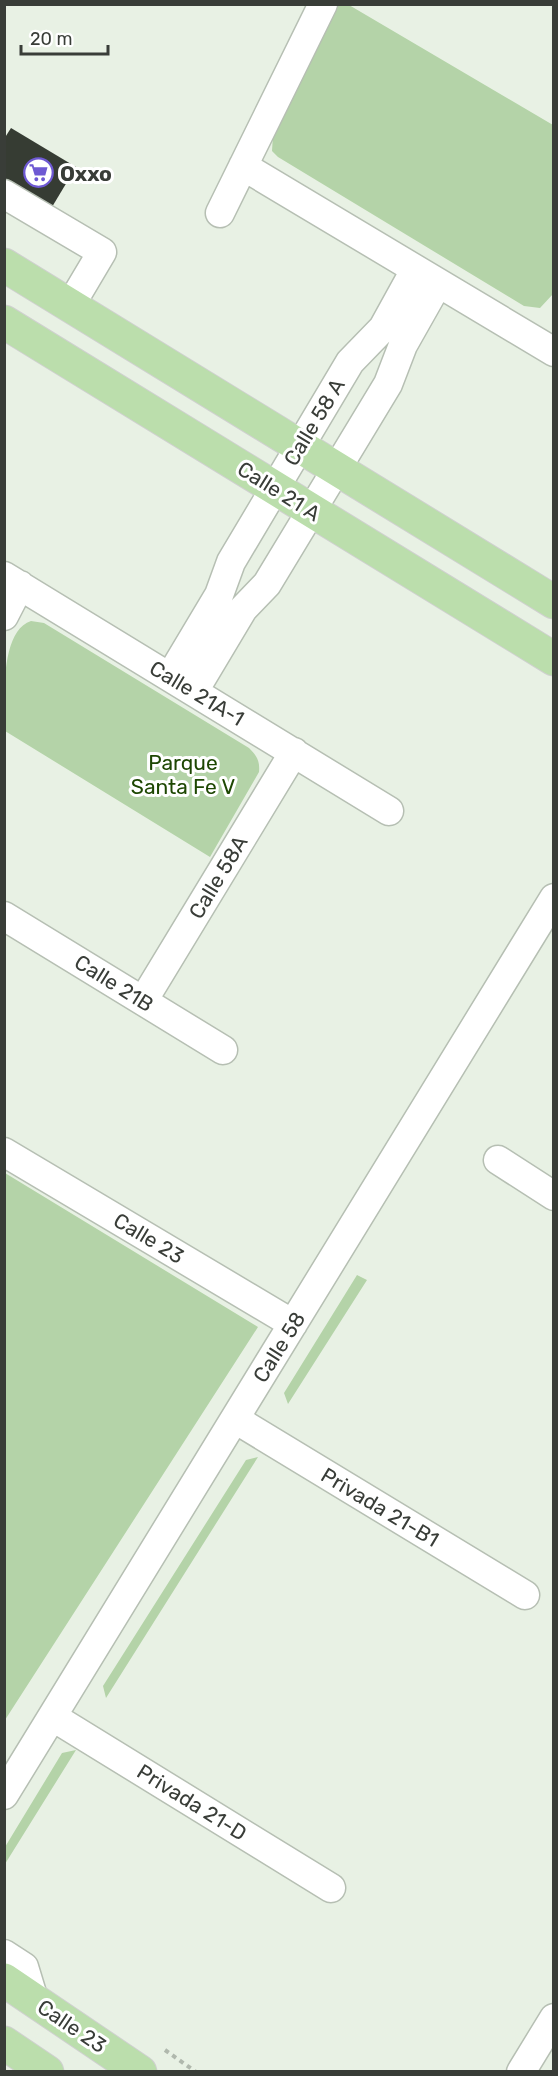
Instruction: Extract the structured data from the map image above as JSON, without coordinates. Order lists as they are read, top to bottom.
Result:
{
  "streets": {
    "main road": ["Calle 21 A", "Calle 23"],
    "street": [
      "Calle 58 A",
      "Calle 21A-1",
      "Calle 58A",
      "Calle 21B",
      "Calle 58",
      "Privada 21-B1",
      "Privada 21-D"
    ]
  },
  "crossings": [
    ["Calle 58 A", "Calle 21 A"],
    ["Calle 58 A", "Calle 21A-1"],
    ["Calle 21A-1", "Calle 58A"],
    ["Calle 58A", "Calle 21B"],
    ["Calle 23", "Calle 58"],
    ["Calle 58", "Privada 21-B1"],
    ["Calle 58", "Privada 21-D"]
  ],
  "parks": ["Parque Santa Fe V"],
  "places": {
    "supermarket": ["Oxxo"]
  },
  "scale_bar": "20 m"
}
